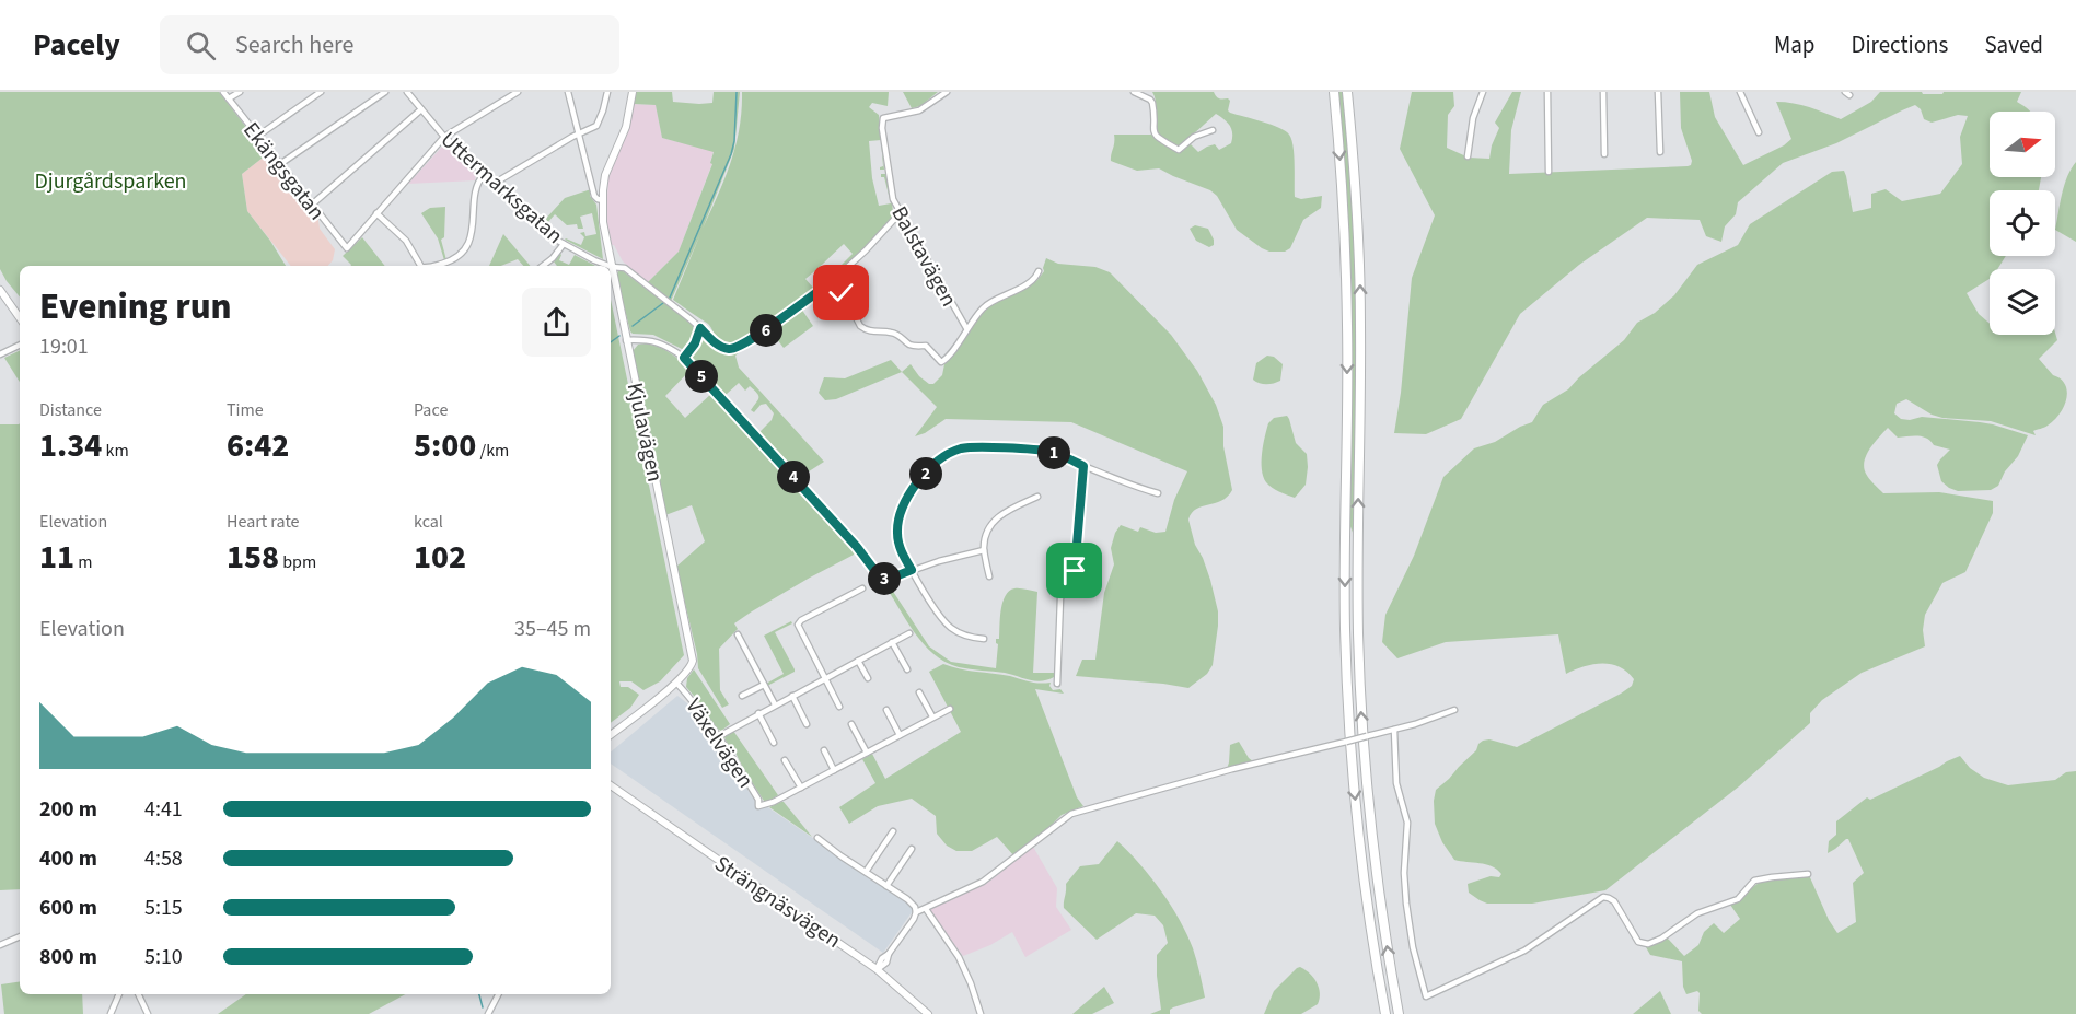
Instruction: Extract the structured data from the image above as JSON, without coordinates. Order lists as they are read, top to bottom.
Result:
{
  "streets": {
    "street": [
      "Ekängsgatan",
      "Uttermarksgatan",
      "Balstavägen",
      "Kjulavägen",
      "Växelvägen",
      "Strängnäsvägen"
    ]
  },
  "crossings": [
    ["Uttermarksgatan", "Balstavägen"],
    ["Uttermarksgatan", "Kjulavägen"],
    ["Kjulavägen", "Växelvägen"]
  ],
  "parks": ["Djurgårdsparken"],
  "north": "right",
  "page": {
    "header": "Pacely",
    "search": "Search here",
    "nav": ["Map", "Directions", "Saved"],
    "heading": ["Evening run", "19:01"],
    "pins": [
      "6",
      "5",
      "1",
      "2",
      "4",
      "3"
    ],
    "stats": [
      ["Distance", "1.34 km"],
      ["Time", "6:42"],
      ["Pace", "5:00 /km"],
      ["Elevation", "11 m"],
      ["Heart rate", "158 bpm"],
      ["kcal", "102"]
    ],
    "chart": ["Elevation", "35–45 m"],
    "list": [
      {
        "name": "200 m",
        "note": "4:41"
      },
      {
        "name": "400 m",
        "note": "4:58"
      },
      {
        "name": "600 m",
        "note": "5:15"
      },
      {
        "name": "800 m",
        "note": "5:10"
      }
    ]
  }
}
